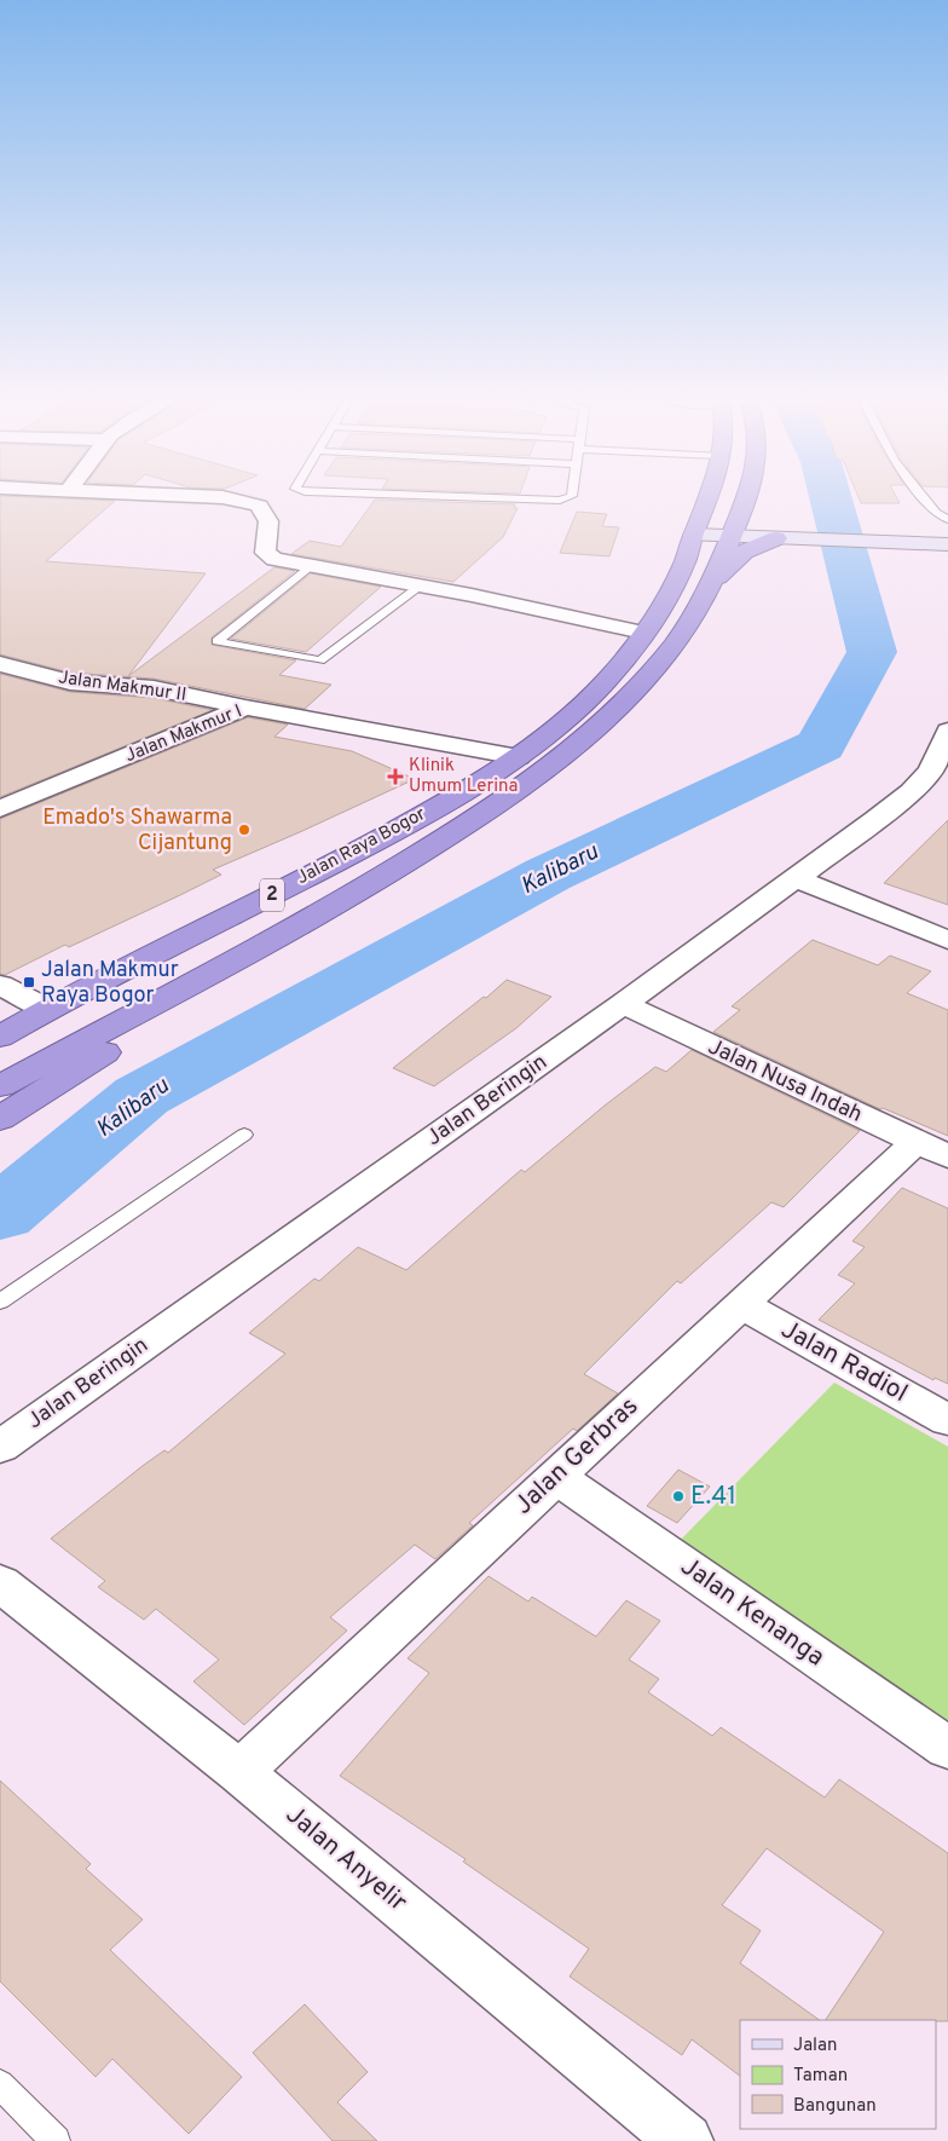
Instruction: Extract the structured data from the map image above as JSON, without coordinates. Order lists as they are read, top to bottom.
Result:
{
  "streets": {
    "highway": ["Jalan Raya Bogor", "2"],
    "street": [
      "Jalan Makmur II",
      "Jalan Makmur I",
      "Jalan Nusa Indah",
      "Jalan Beringin",
      "Jalan Radiol",
      "Jalan Gerbras",
      "Jalan Kenanga",
      "Jalan Anyelir"
    ]
  },
  "crossings": [
    ["Jalan Makmur II", "Jalan Makmur I"],
    ["Jalan Makmur I", "Jalan Raya Bogor"],
    ["Jalan Nusa Indah", "Jalan Beringin"],
    ["Jalan Nusa Indah", "Jalan Gerbras"],
    ["Jalan Radiol", "Jalan Gerbras"],
    ["Jalan Gerbras", "Jalan Kenanga"],
    ["Jalan Gerbras", "Jalan Anyelir"]
  ],
  "water": ["Kalibaru"],
  "places": {
    "health": ["Klinik Umum Lerina"],
    "other": ["Emado's Shawarma Cijantung", "E.41"],
    "transit": ["Jalan Makmur Raya Bogor"]
  },
  "legend": ["Jalan", "Taman", "Bangunan"]
}
